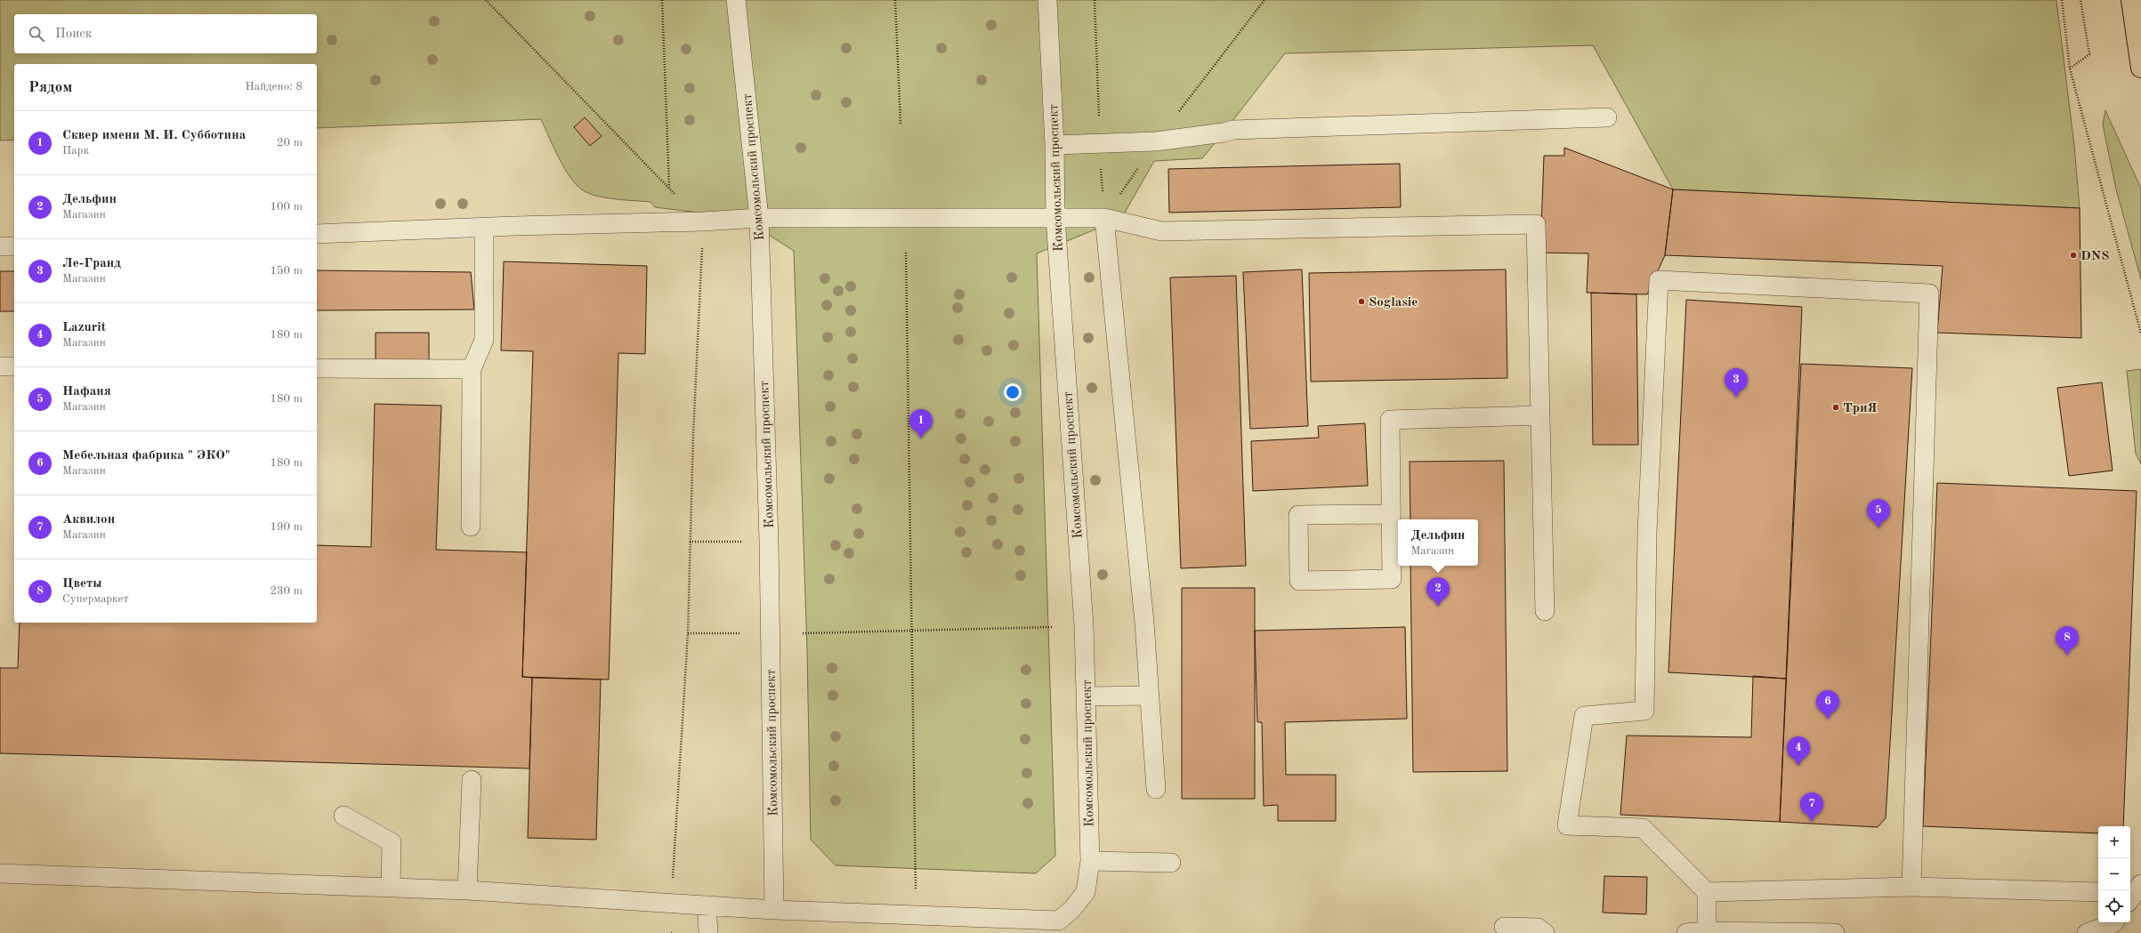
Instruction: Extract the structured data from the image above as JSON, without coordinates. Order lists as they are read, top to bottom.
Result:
{
  "streets": {
    "lane": ["Комсомольский проспект"]
  },
  "places": ["DNS", "Soglasie", "ТриЯ"],
  "page": {
    "search": "Поиск",
    "heading": ["Рядом", "Найдено: 8"],
    "list": [
      {
        "mark": "1",
        "name": "Сквер имени М. И. Субботина",
        "note": "Парк",
        "value": "20 m"
      },
      {
        "mark": "2",
        "name": "Дельфин",
        "note": "Магазин",
        "value": "100 m"
      },
      {
        "mark": "3",
        "name": "Ле-Гранд",
        "note": "Магазин",
        "value": "150 m"
      },
      {
        "mark": "4",
        "name": "Lazurit",
        "note": "Магазин",
        "value": "180 m"
      },
      {
        "mark": "5",
        "name": "Нафаня",
        "note": "Магазин",
        "value": "180 m"
      },
      {
        "mark": "6",
        "name": "Мебельная фабрика \" ЭКО\"",
        "note": "Магазин",
        "value": "180 m"
      },
      {
        "mark": "7",
        "name": "Аквилон",
        "note": "Магазин",
        "value": "190 m"
      },
      {
        "mark": "8",
        "name": "Цветы",
        "note": "Супермаркет",
        "value": "230 m"
      }
    ],
    "pins": [
      "3",
      "1",
      "5",
      "2",
      "8",
      "6",
      "4",
      "7"
    ],
    "popup": ["Дельфин", "Магазин"],
    "map_buttons": ["+", "−"]
  }
}
